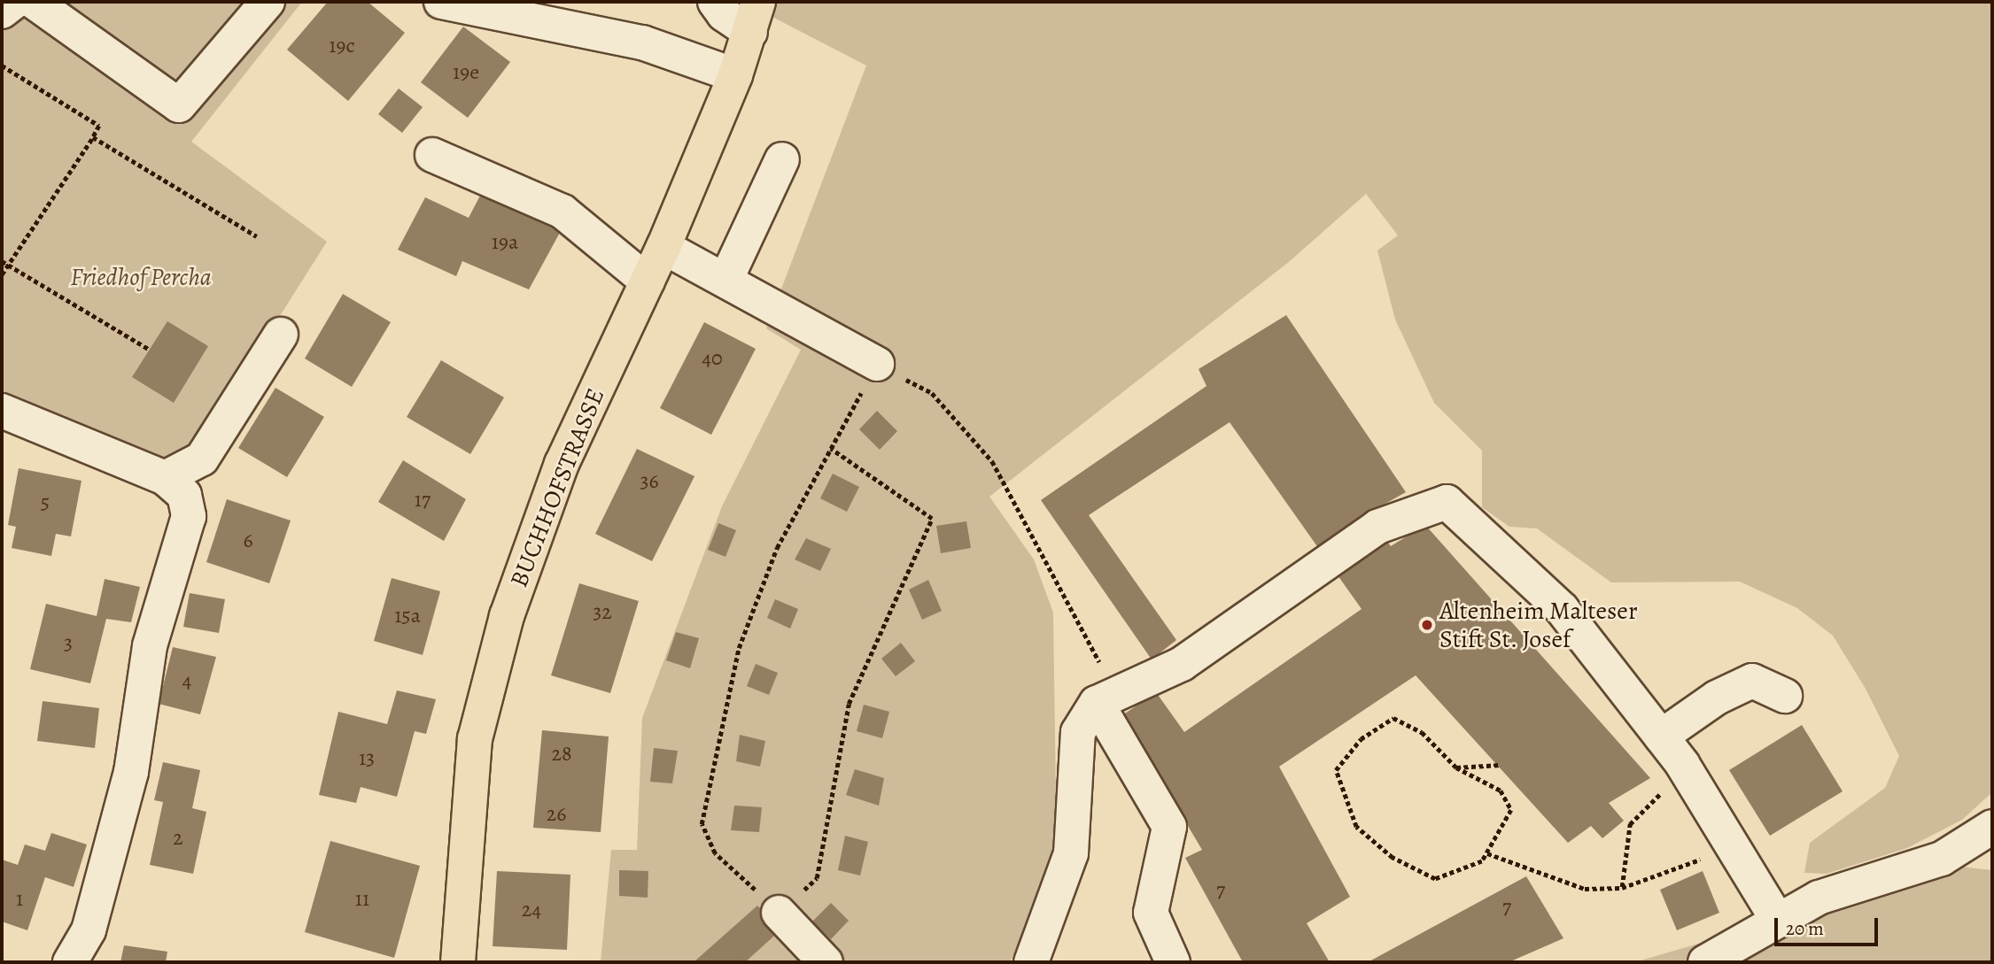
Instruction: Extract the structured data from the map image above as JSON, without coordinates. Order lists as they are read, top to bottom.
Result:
{
  "streets": {
    "main road": ["BUCHHOFSTRASSE"]
  },
  "parks": ["Friedhof Percha"],
  "places": ["Altenheim Malteser Stift St. Josef"],
  "house_numbers": [
    "19c",
    "19e",
    "19a",
    "40",
    "36",
    "17",
    "5",
    "6",
    "32",
    "15a",
    "3",
    "4",
    "28",
    "13",
    "26",
    "2",
    "7",
    "1",
    "11",
    "7",
    "24"
  ],
  "scale_bar": "20 m"
}
